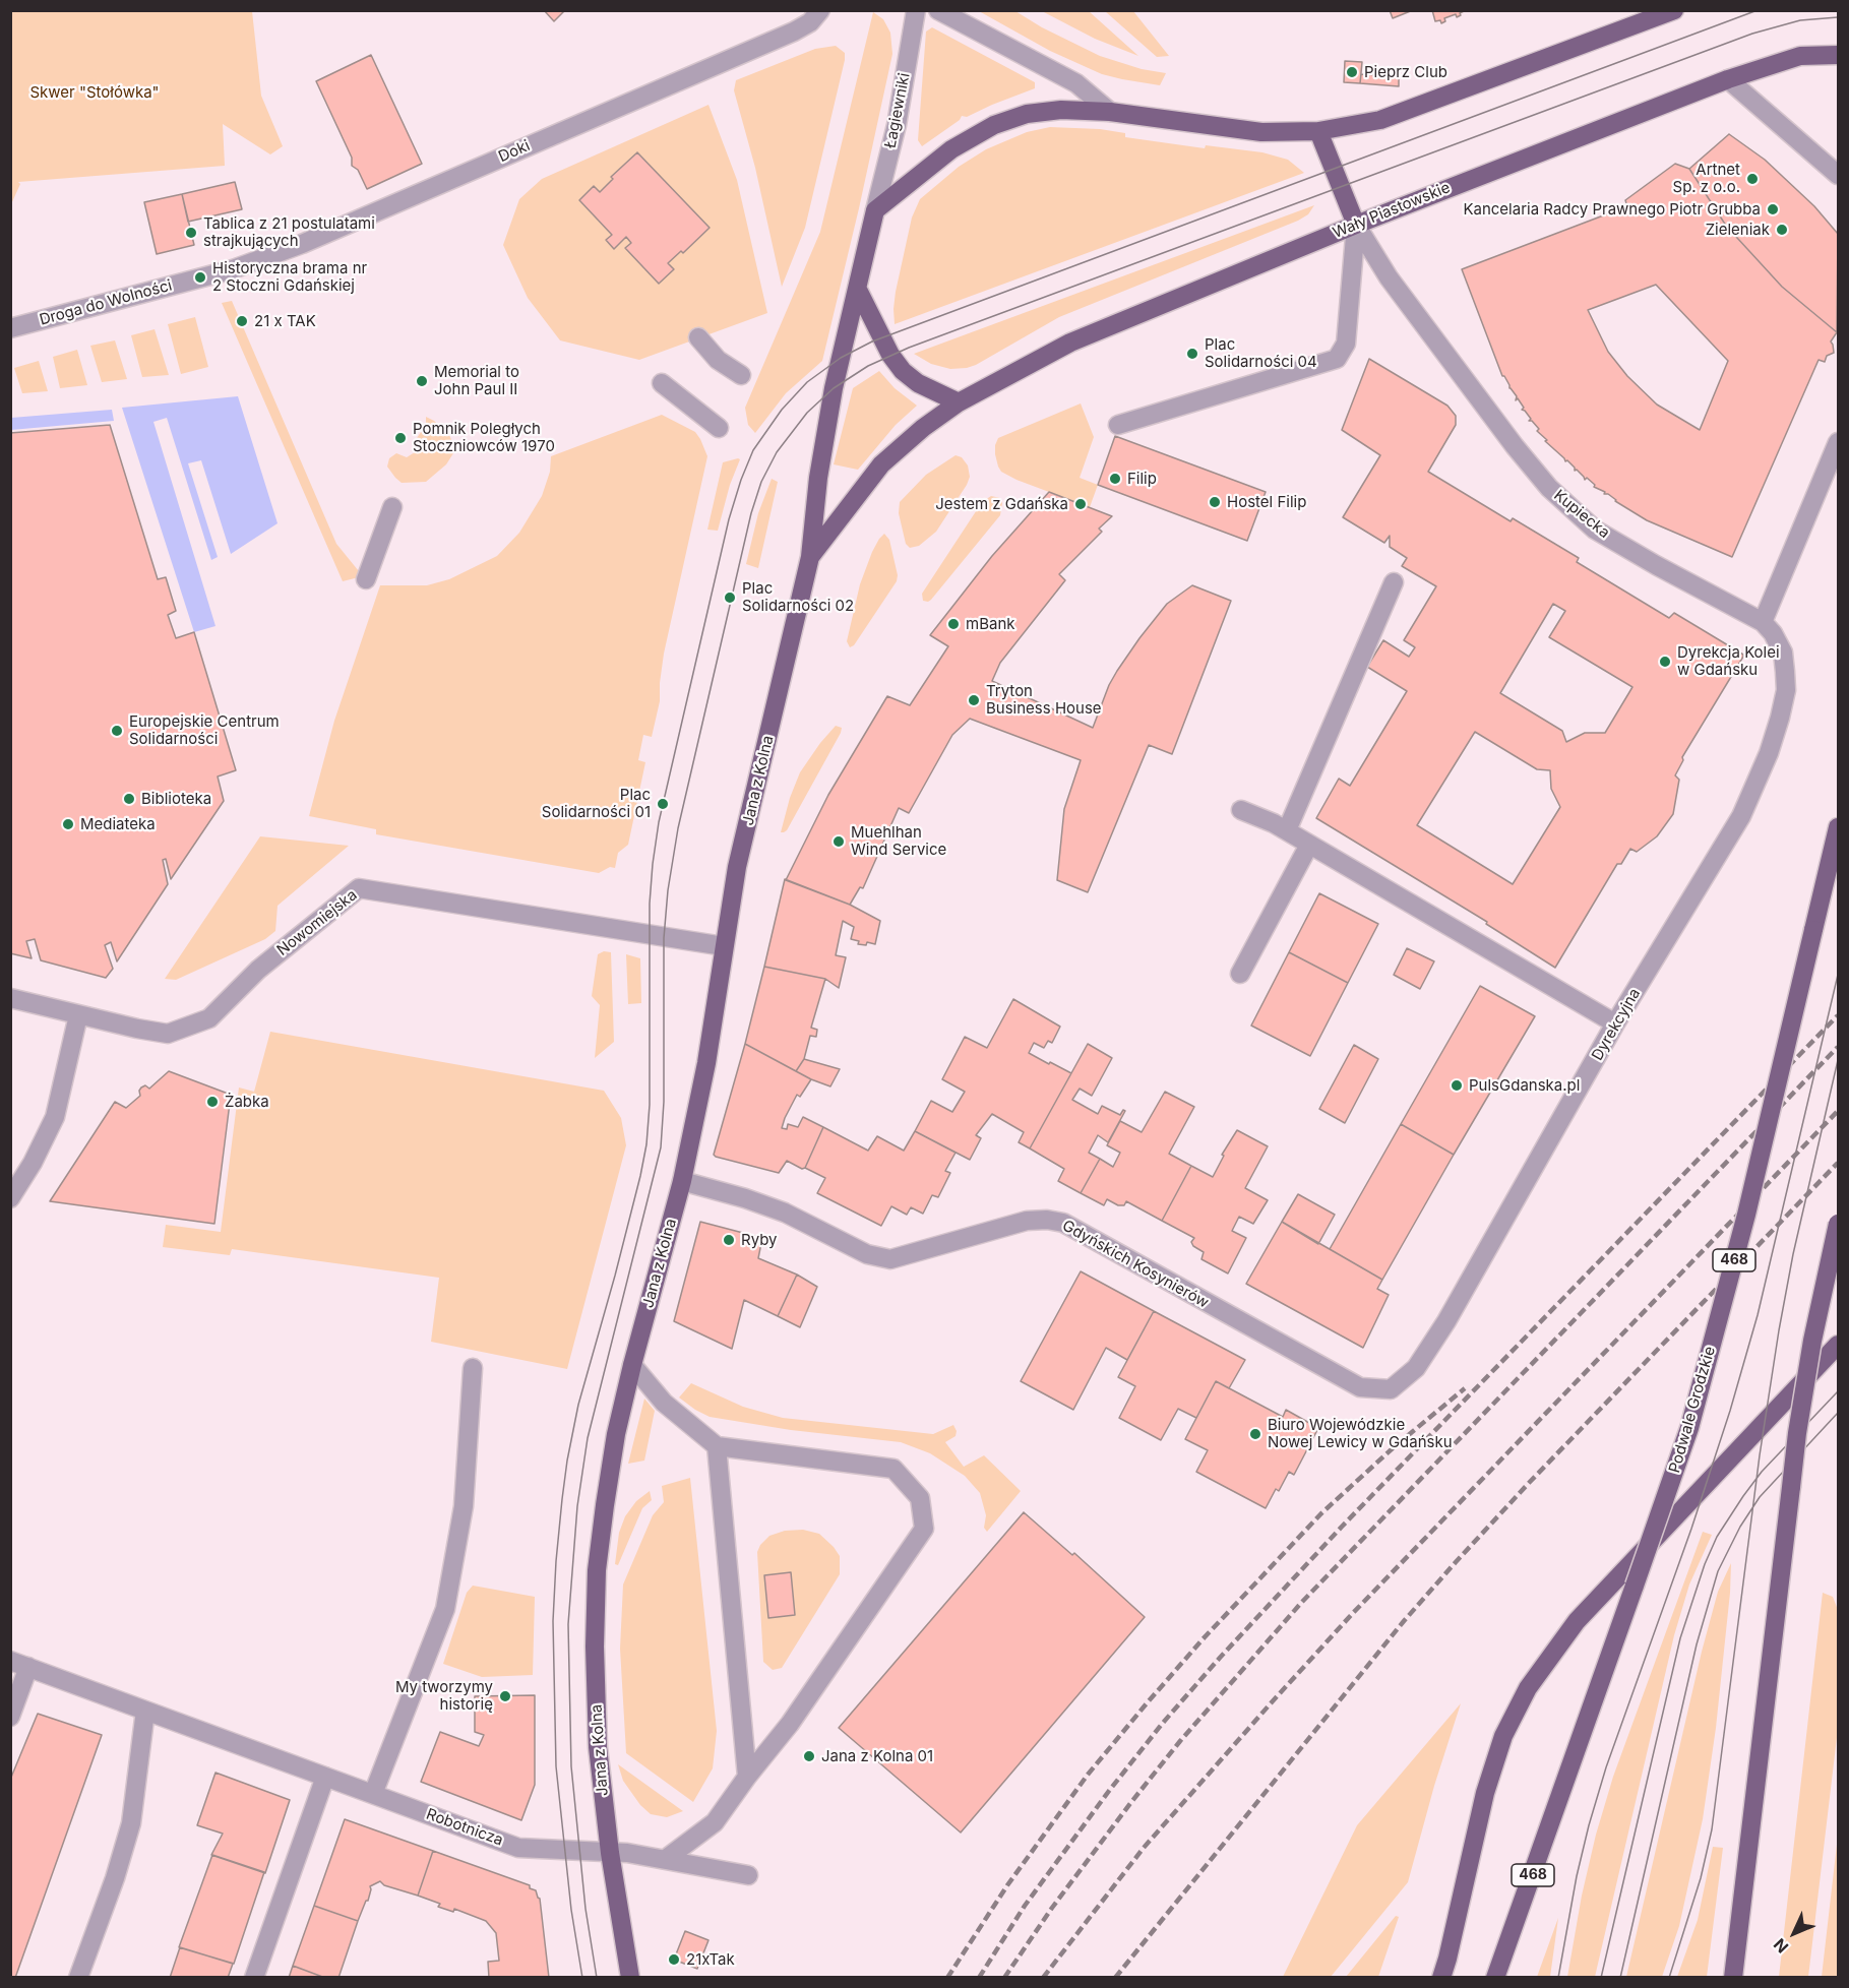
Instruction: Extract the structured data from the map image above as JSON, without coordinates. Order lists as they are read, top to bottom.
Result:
{
  "streets": {
    "main road": [
      "Wały Piastowskie",
      "Jana z Kolna",
      "468",
      "Podwale Grodzkie"
    ],
    "street": [
      "Łagiewniki",
      "Doki",
      "Droga do Wolności",
      "Kupiecka",
      "Nowomiejska",
      "Dyrekcyjna",
      "Gdyńskich Kosynierów",
      "Robotnicza"
    ]
  },
  "crossings": [
    ["Doki", "Droga do Wolności"],
    ["Wały Piastowskie", "Kupiecka"],
    ["Wały Piastowskie", "Jana z Kolna"],
    ["Kupiecka", "Dyrekcyjna"],
    ["Jana z Kolna", "Nowomiejska"],
    ["Jana z Kolna", "Gdyńskich Kosynierów"],
    ["Jana z Kolna", "Robotnicza"],
    ["Dyrekcyjna", "Gdyńskich Kosynierów"]
  ],
  "parks": ["Skwer \"Stołówka\""],
  "places": [
    "Pieprz Club",
    "Artnet Sp. z o.o.",
    "Kancelaria Radcy Prawnego Piotr Grubba",
    "Zieleniak",
    "Tablica z 21 postulatami strajkujących",
    "Historyczna brama nr 2 Stoczni Gdańskiej",
    "21 x TAK",
    "Plac Solidarności 04",
    "Memorial to John Paul II",
    "Pomnik Poległych Stoczniowców 1970",
    "Filip",
    "Hostel Filip",
    "Jestem z Gdańska",
    "Plac Solidarności 02",
    "mBank",
    "Dyrekcja Kolei w Gdańsku",
    "Tryton Business House",
    "Europejskie Centrum Solidarności",
    "Biblioteka",
    "Plac Solidarności 01",
    "Mediateka",
    "Muehlhan Wind Service",
    "PulsGdanska.pl",
    "Żabka",
    "Ryby",
    "Biuro Wojewódzkie Nowej Lewicy w Gdańsku",
    "My tworzymy historię",
    "Jana z Kolna 01",
    "21xTak"
  ],
  "north": "bottom left"
}
